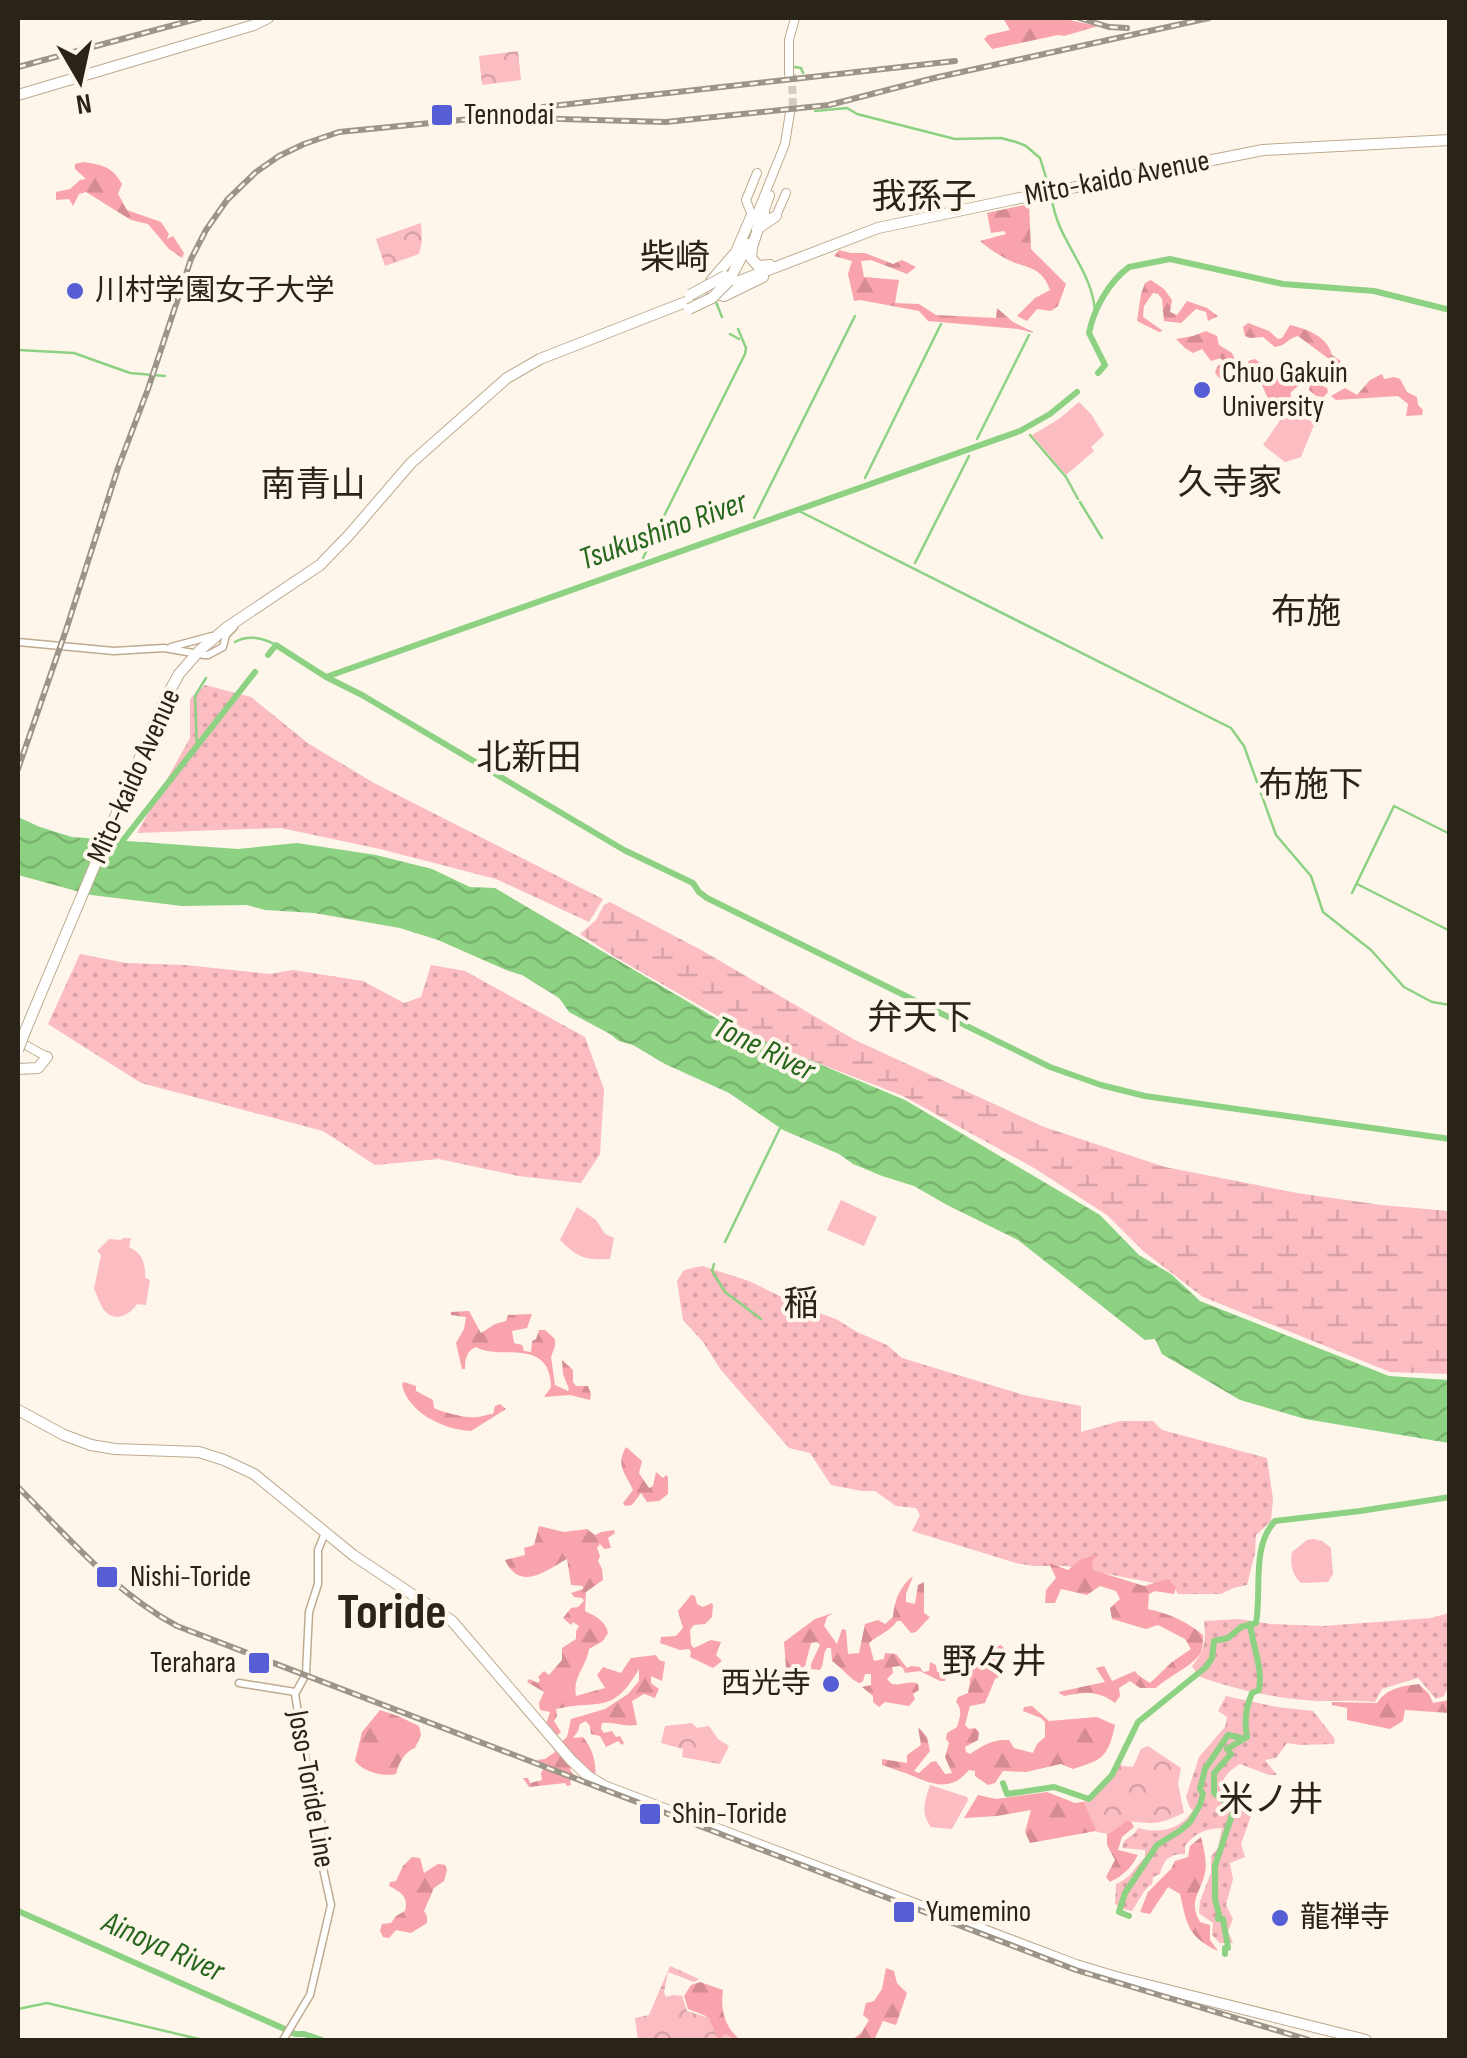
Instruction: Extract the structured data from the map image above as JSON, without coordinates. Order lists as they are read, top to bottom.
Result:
{
  "streets": {
    "highway": ["Mito-kaido Avenue"],
    "main road": ["Joso-Toride Line"]
  },
  "districts": [
    "我孫子",
    "柴崎",
    "久寺家",
    "南青山",
    "布施",
    "北新田",
    "布施下",
    "弁天下",
    "稲",
    "Toride",
    "野々井",
    "米ノ井"
  ],
  "water": ["Tsukushino River", "Tone River", "Ainoya River"],
  "places": {
    "transit": [
      "Tennodai",
      "Nishi-Toride",
      "Terahara",
      "Shin-Toride",
      "Yumemino"
    ],
    "other": [
      "川村学園女子大学",
      "Chuo Gakuin University",
      "西光寺",
      "龍禅寺"
    ]
  },
  "north": "bottom"
}
